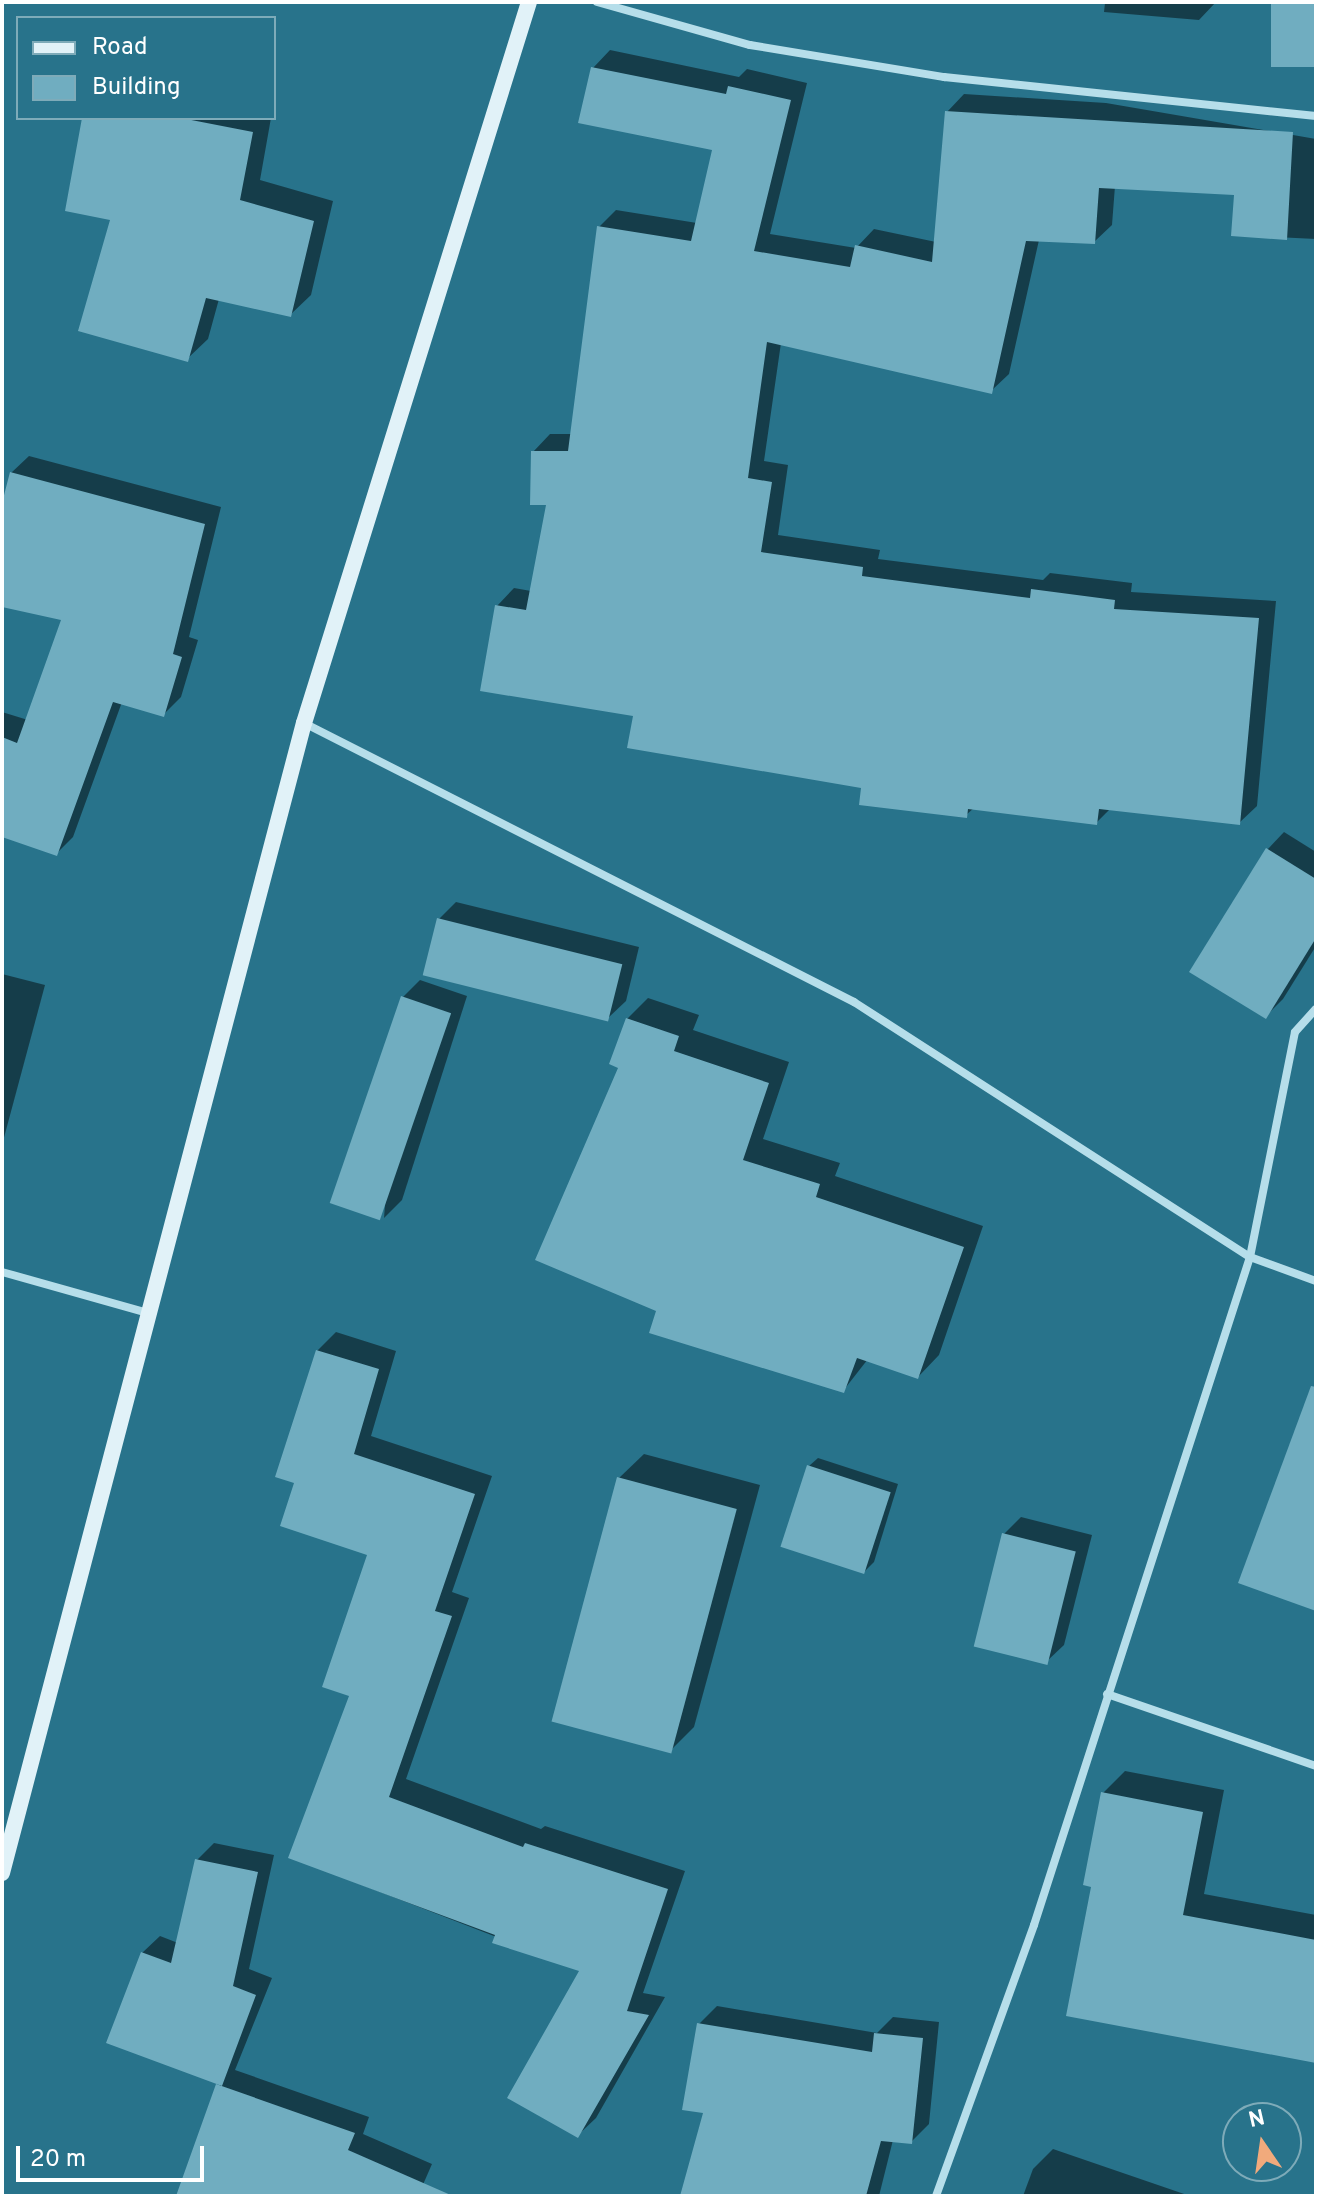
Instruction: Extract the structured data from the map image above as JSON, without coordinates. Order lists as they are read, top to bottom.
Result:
{
  "legend": ["Road", "Building"],
  "scale_bar": "20 m",
  "north": "top"
}
